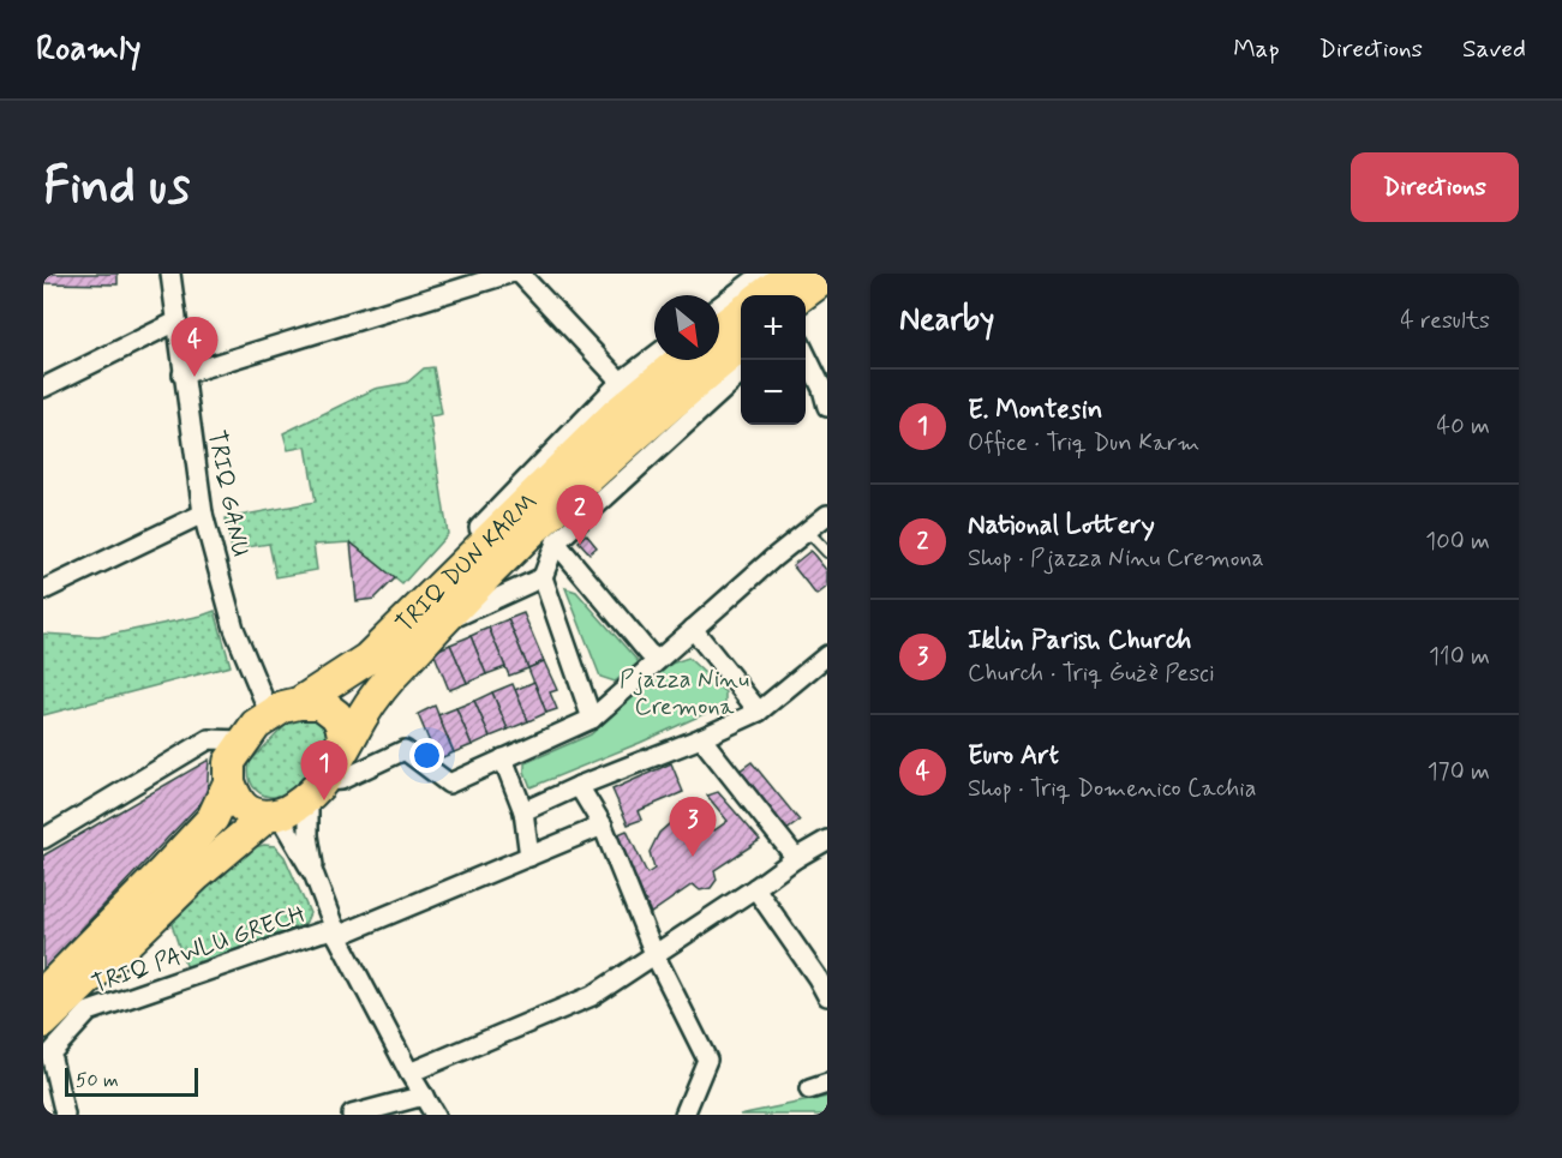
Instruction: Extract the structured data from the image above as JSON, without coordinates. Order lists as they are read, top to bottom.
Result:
{
  "streets": {
    "highway": ["TRIQ DUN KARM"],
    "street": ["TRIQ GANU", "TRIQ PAWLU GRECH"]
  },
  "crossings": [
    ["TRIQ GANU", "TRIQ DUN KARM"]
  ],
  "parks": ["Pjazza Ninu Cremona"],
  "scale_bar": "50 m",
  "north": "bottom right",
  "page": {
    "header": "Roamly",
    "nav": ["Map", "Directions", "Saved"],
    "buttons": "Directions",
    "title": "Find us",
    "heading": ["Nearby", "4 results"],
    "map_buttons": ["+", "−"],
    "pins": [
      "4",
      "2",
      "1",
      "3"
    ],
    "list": [
      {
        "mark": "1",
        "name": "E. Montesin",
        "note": "Office · Triq Dun Karm",
        "value": "40 m"
      },
      {
        "mark": "2",
        "name": "National Lottery",
        "note": "Shop · Pjazza Ninu Cremona",
        "value": "100 m"
      },
      {
        "mark": "3",
        "name": "Iklin Parish Church",
        "note": "Church · Triq Ġużè Pesci",
        "value": "110 m"
      },
      {
        "mark": "4",
        "name": "Euro Art",
        "note": "Shop · Triq Domenico Cachia",
        "value": "170 m"
      }
    ],
    "scale": "50 m"
  }
}
